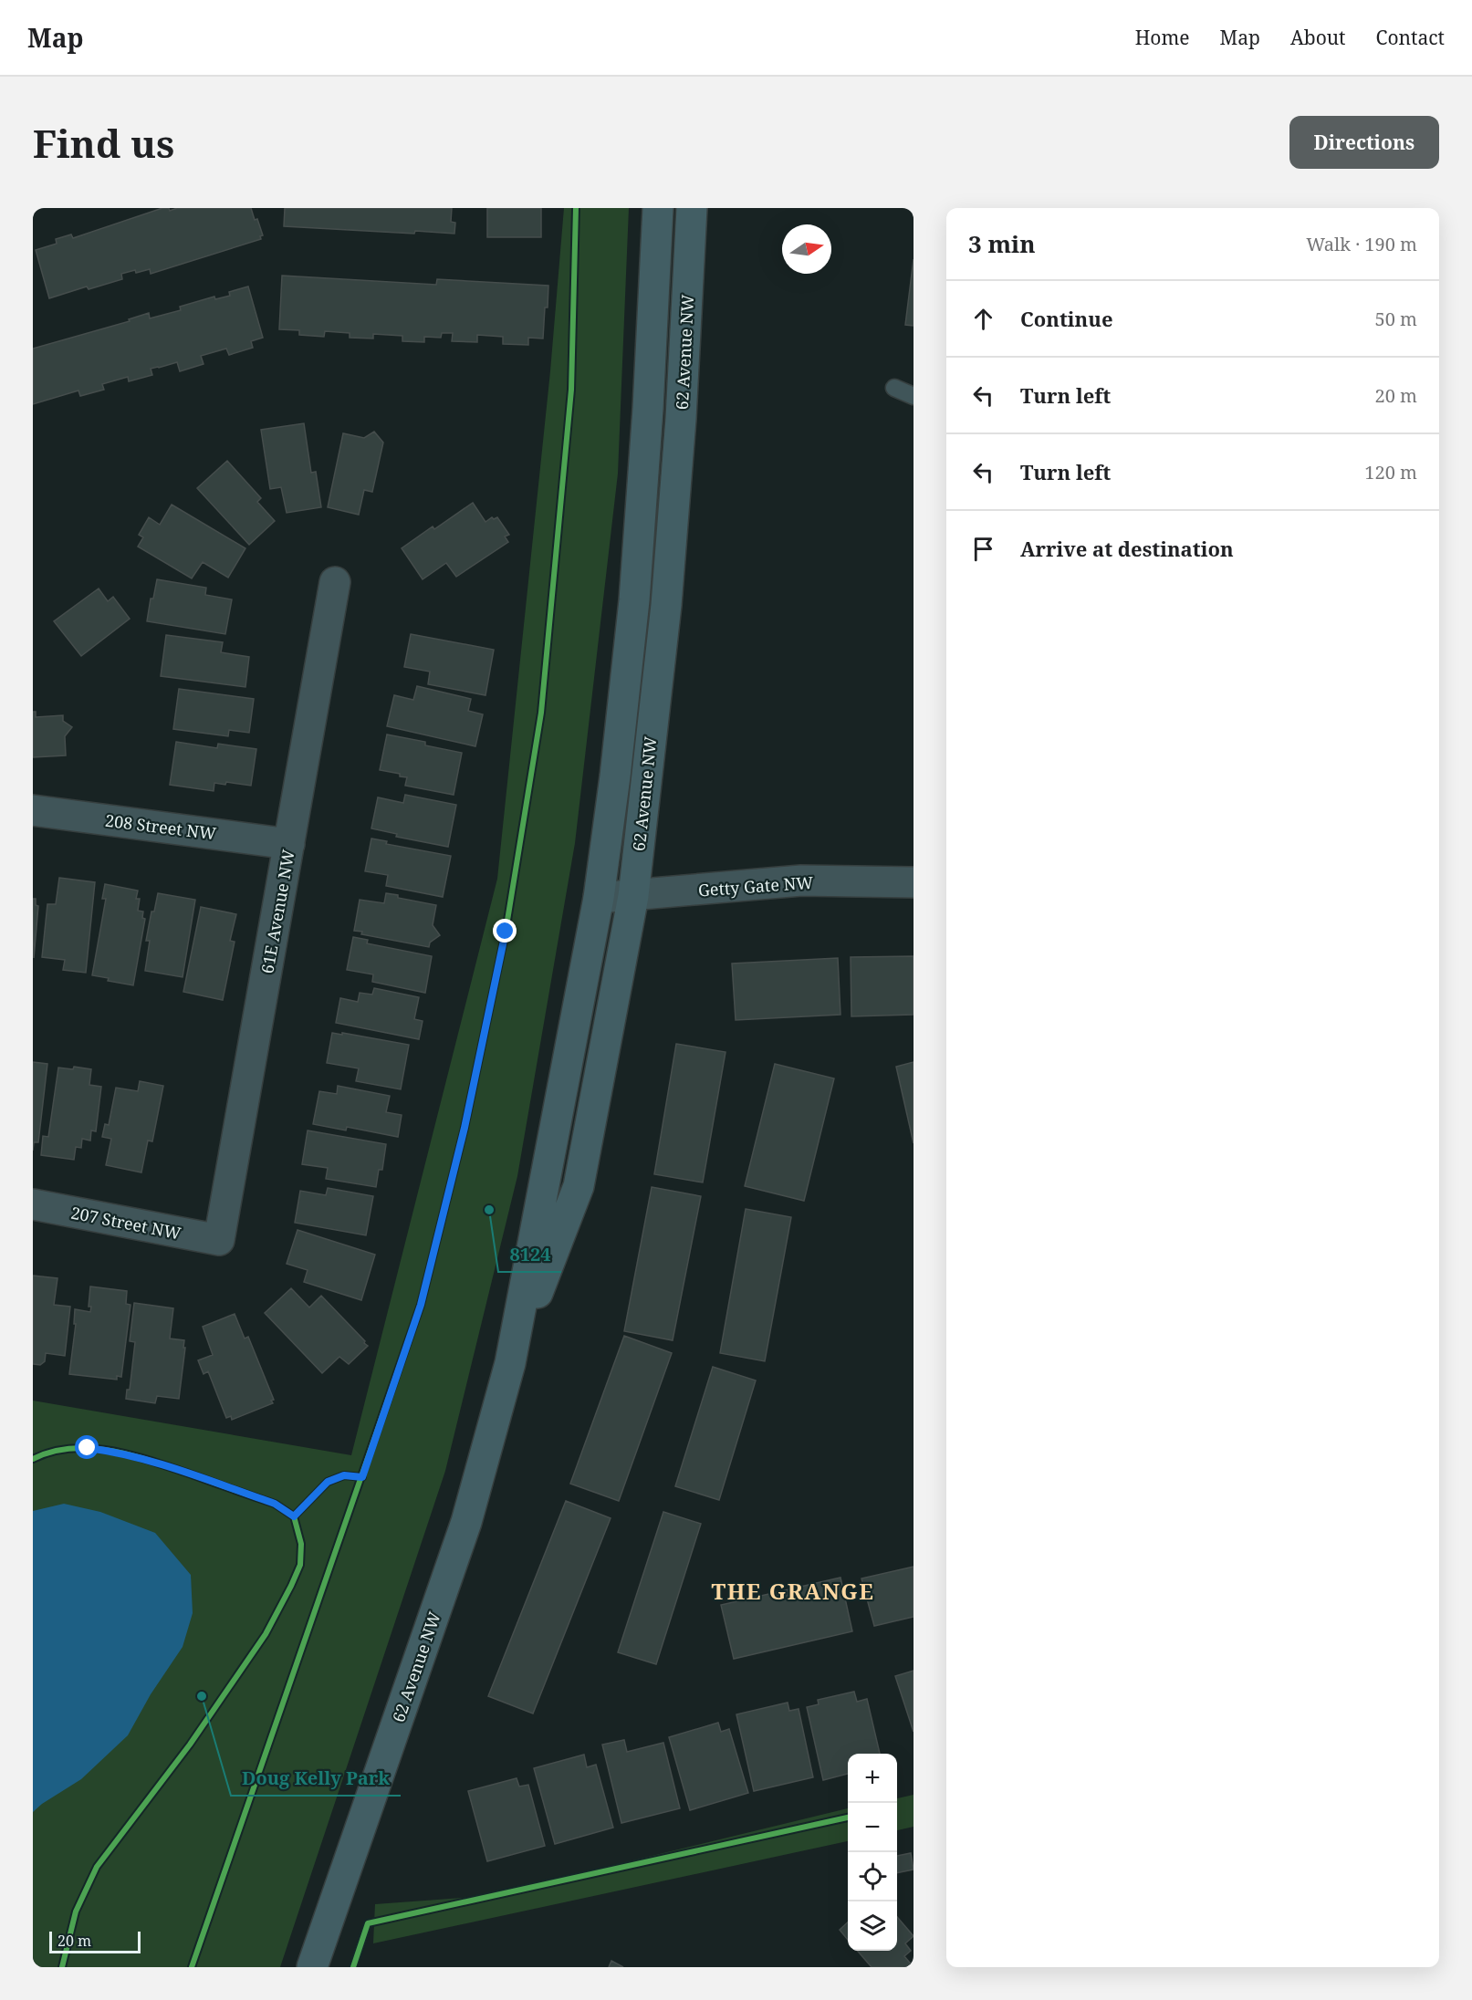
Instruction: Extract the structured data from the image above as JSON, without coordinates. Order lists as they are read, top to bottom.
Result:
{
  "streets": {
    "main road": ["62 Avenue NW"],
    "street": [
      "208 Street NW",
      "Getty Gate NW",
      "61E Avenue NW",
      "207 Street NW"
    ]
  },
  "crossings": [
    ["62 Avenue NW", "Getty Gate NW"],
    ["208 Street NW", "61E Avenue NW"],
    ["61E Avenue NW", "207 Street NW"]
  ],
  "districts": ["THE GRANGE"],
  "places": ["8124", "Doug Kelly Park"],
  "scale_bar": "20 m",
  "north": "right",
  "page": {
    "header": "Map",
    "nav": [
      "Home",
      "Map",
      "About",
      "Contact"
    ],
    "buttons": "Directions",
    "title": "Find us",
    "heading": ["3 min", "Walk · 190 m"],
    "list": [
      ["Continue", "50 m"],
      ["Turn left", "20 m"],
      ["Turn left", "120 m"],
      "Arrive at destination"
    ],
    "map_buttons": ["+", "−"],
    "scale": "20 m"
  }
}
